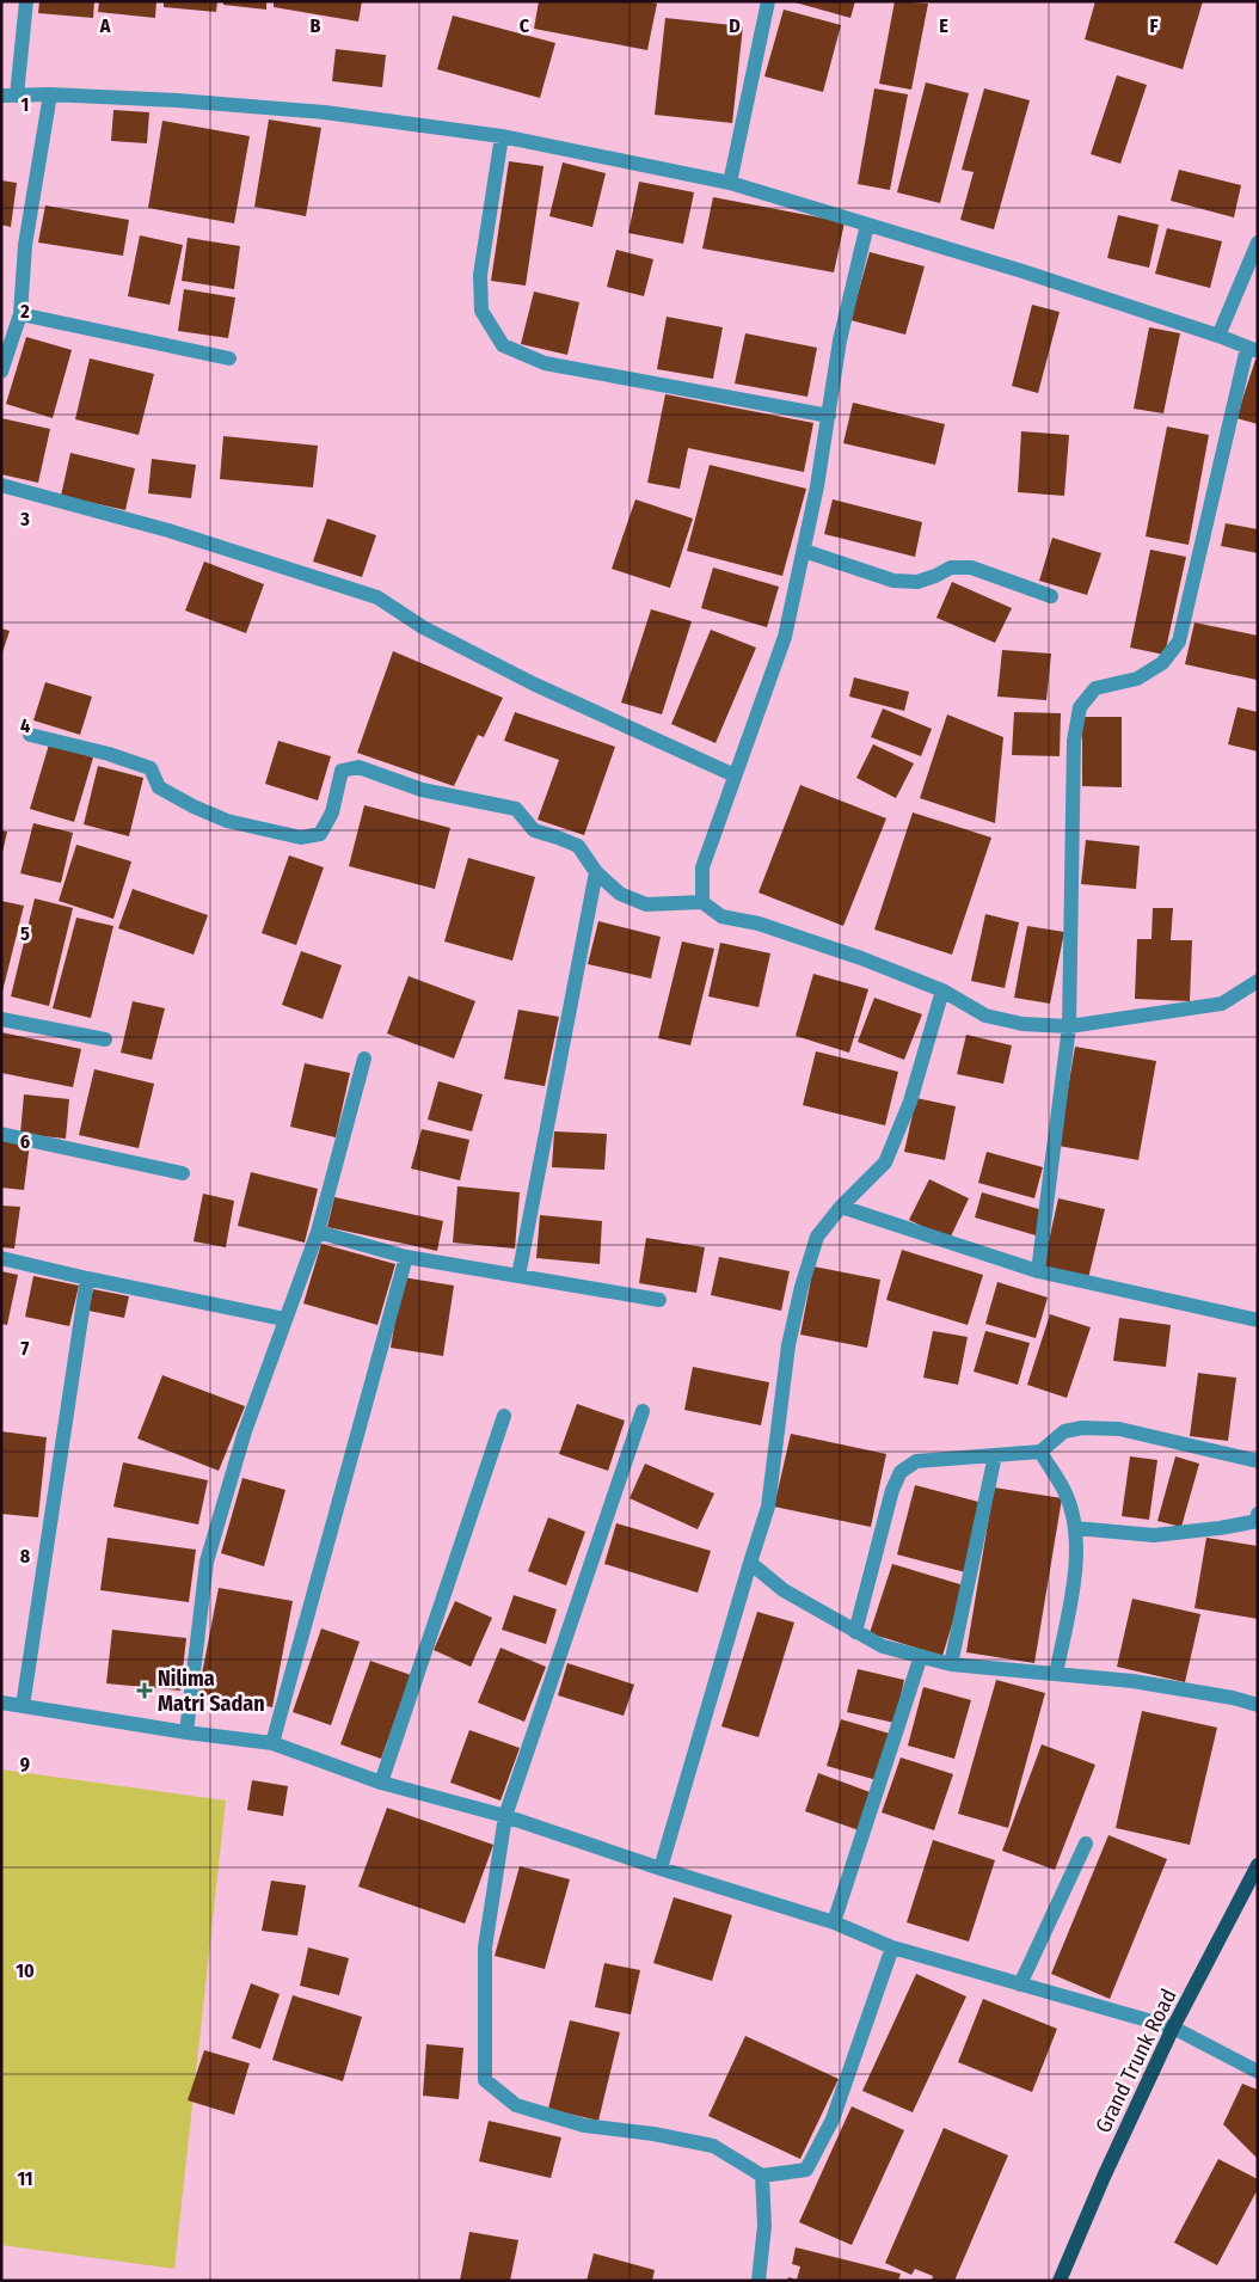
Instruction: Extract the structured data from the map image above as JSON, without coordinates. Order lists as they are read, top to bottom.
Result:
{
  "streets": {
    "main road": ["Grand Trunk Road"]
  },
  "places": {
    "health": ["Nilima Matri Sadan"]
  },
  "grid": {
    "columns": [
      "A",
      "B",
      "C",
      "D",
      "E",
      "F"
    ],
    "rows": [
      "1",
      "2",
      "3",
      "4",
      "5",
      "6",
      "7",
      "8",
      "9",
      "10",
      "11"
    ]
  }
}
